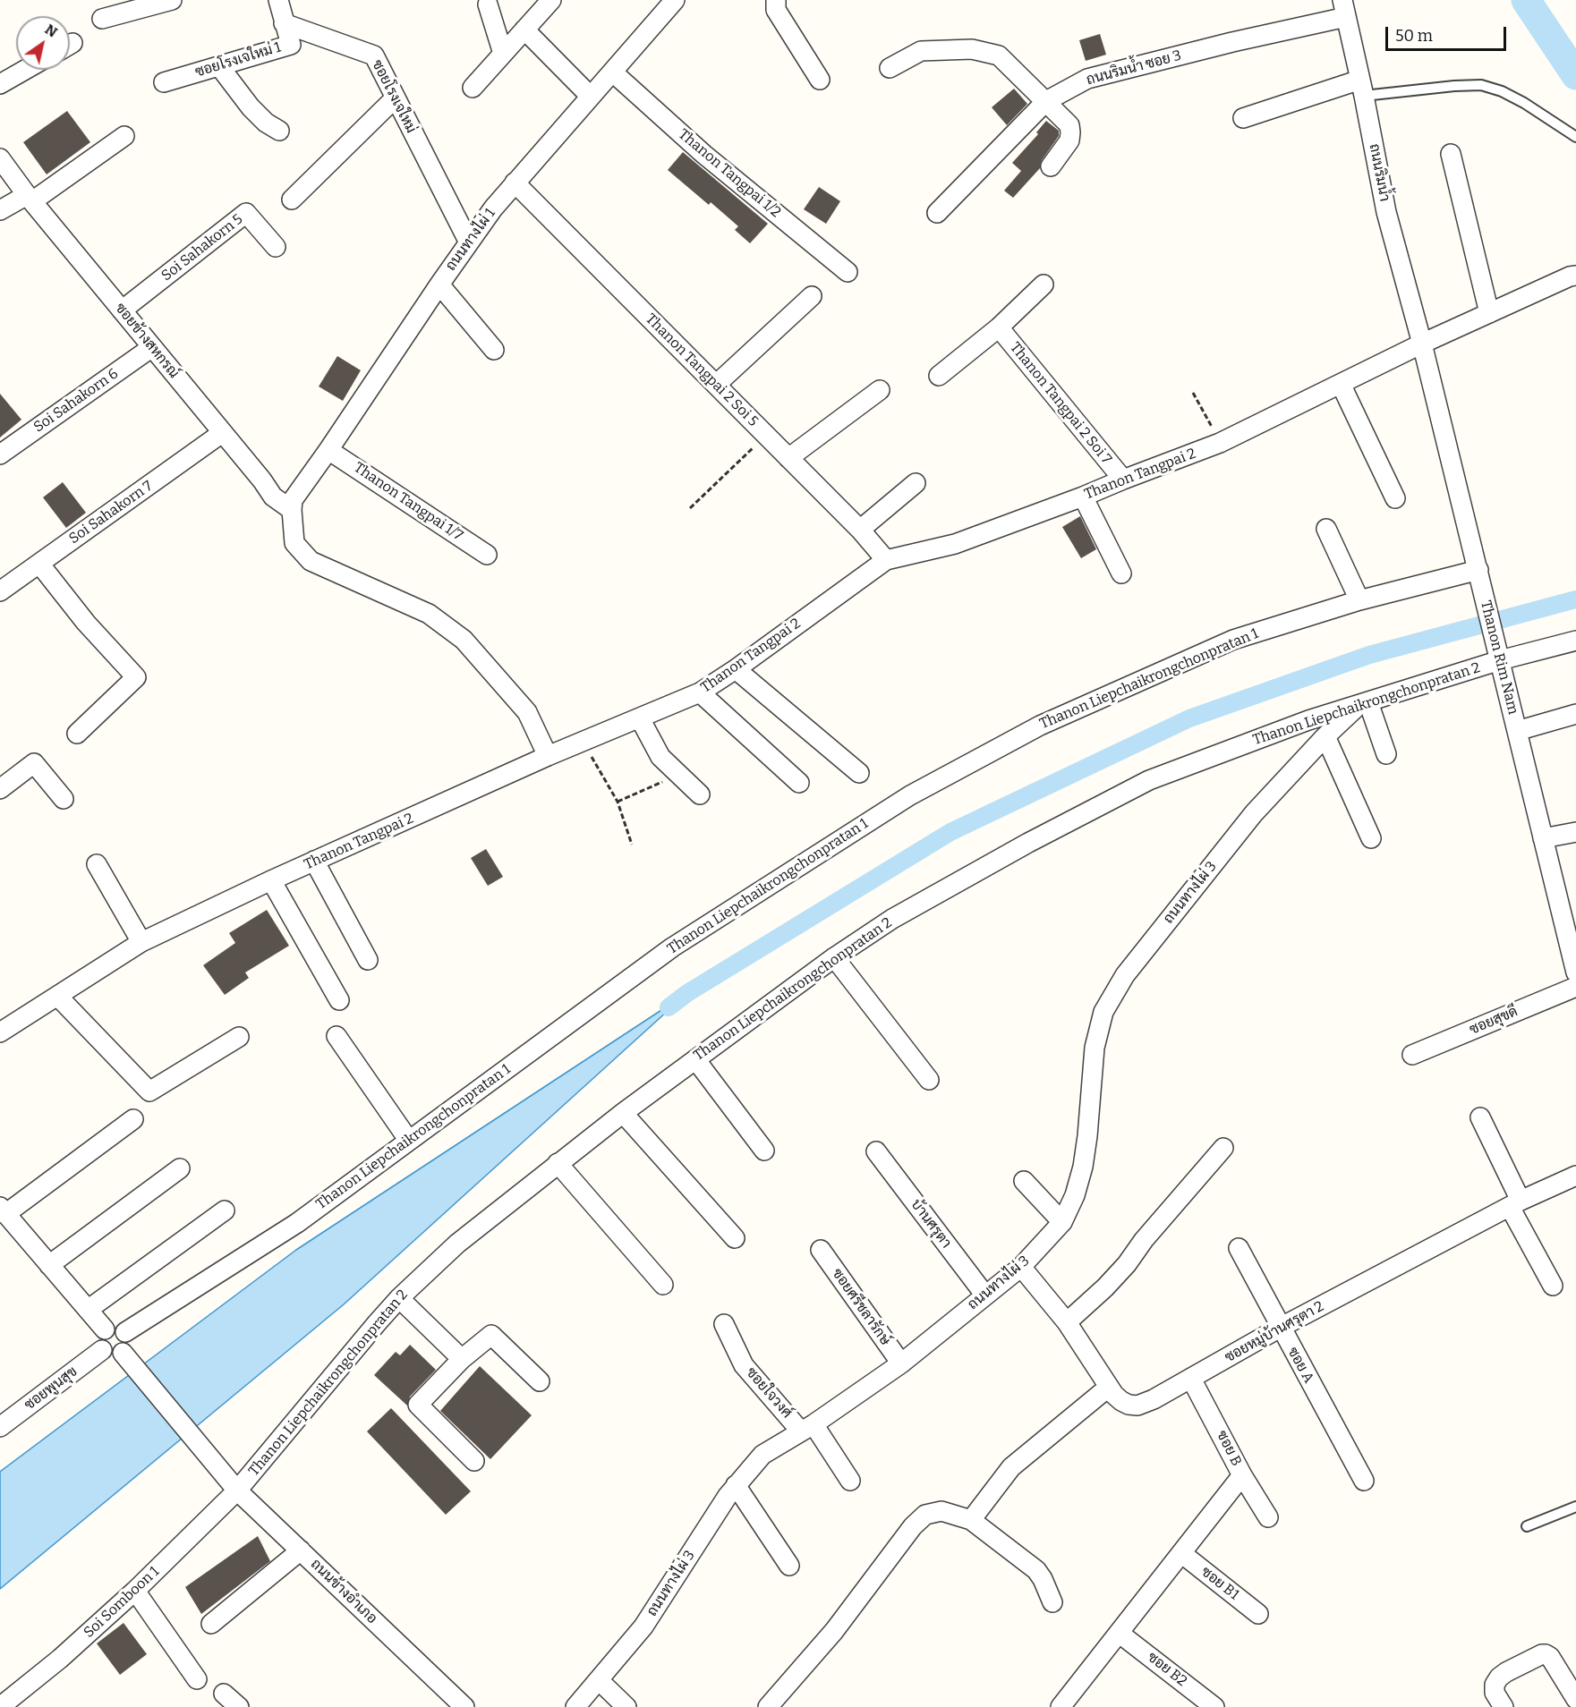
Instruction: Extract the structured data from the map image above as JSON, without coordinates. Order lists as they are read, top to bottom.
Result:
{
  "streets": {
    "street": [
      "ซอยโรงเจใหม่ 1",
      "ถนนริมน้ำ ซอย 3",
      "ซอยโรงเจใหม่",
      "ถนนริมน้ำ",
      "Thanon Tangpai 1/2",
      "ถนนทางไผ่ 1",
      "Soi Sahakorn 5",
      "ซอยข้างสหกรณ์",
      "Thanon Tangpai 2 Soi 5",
      "Soi Sahakorn 6",
      "Thanon Tangpai 2 Soi 7",
      "Thanon Tangpai 2",
      "Thanon Tangpai 1/7",
      "Soi Sahakorn 7",
      "Thanon Rim Nam",
      "Thanon Liepchaikrongchonpratan 1",
      "Thanon Liepchaikrongchonpratan 2",
      "ถนนทางไผ่ 3",
      "ซอยสุขดี",
      "บ้านศรุตา",
      "ซอยศรีชลารักษ์",
      "ซอยหมู่บ้านศรุตา 2",
      "ซอย A",
      "ซอยพูนสุข",
      "ซอยใจวงศ์",
      "ซอย B",
      "ซอย B1",
      "ถนนข้างอำเภอ",
      "Soi Somboon 1",
      "ซอย B2"
    ]
  },
  "crossings": [
    ["ซอยโรงเจใหม่ 1", "ซอยโรงเจใหม่"],
    ["ถนนริมน้ำ ซอย 3", "ถนนริมน้ำ"],
    ["ซอยโรงเจใหม่", "ถนนทางไผ่ 1"],
    ["ถนนริมน้ำ", "Thanon Tangpai 2"],
    ["ถนนริมน้ำ", "Thanon Rim Nam"],
    ["Thanon Tangpai 1/2", "ถนนทางไผ่ 1"],
    ["ถนนทางไผ่ 1", "ซอยข้างสหกรณ์"],
    ["ถนนทางไผ่ 1", "Thanon Tangpai 2 Soi 5"],
    ["ถนนทางไผ่ 1", "Thanon Tangpai 1/7"],
    ["Soi Sahakorn 5", "ซอยข้างสหกรณ์"],
    ["ซอยข้างสหกรณ์", "Soi Sahakorn 6"],
    ["ซอยข้างสหกรณ์", "Soi Sahakorn 7"],
    ["Thanon Tangpai 2 Soi 5", "Thanon Tangpai 2"],
    ["Thanon Tangpai 2 Soi 7", "Thanon Tangpai 2"],
    ["Thanon Tangpai 2", "Thanon Rim Nam"],
    ["Thanon Rim Nam", "Thanon Liepchaikrongchonpratan 1"],
    ["Thanon Rim Nam", "Thanon Liepchaikrongchonpratan 2"],
    ["Thanon Liepchaikrongchonpratan 1", "ซอยพูนสุข"],
    ["Thanon Liepchaikrongchonpratan 1", "ถนนข้างอำเภอ"],
    ["Thanon Liepchaikrongchonpratan 2", "ถนนทางไผ่ 3"],
    ["Thanon Liepchaikrongchonpratan 2", "ถนนข้างอำเภอ"],
    ["Thanon Liepchaikrongchonpratan 2", "Soi Somboon 1"],
    ["ถนนทางไผ่ 3", "บ้านศรุตา"],
    ["ถนนทางไผ่ 3", "ซอยศรีชลารักษ์"],
    ["ถนนทางไผ่ 3", "ซอยหมู่บ้านศรุตา 2"],
    ["ถนนทางไผ่ 3", "ซอยใจวงศ์"],
    ["ซอยหมู่บ้านศรุตา 2", "ซอย A"],
    ["ซอยหมู่บ้านศรุตา 2", "ซอย B"],
    ["ซอยพูนสุข", "ถนนข้างอำเภอ"],
    ["ถนนข้างอำเภอ", "Soi Somboon 1"]
  ],
  "scale_bar": "50 m",
  "north": "top right"
}
